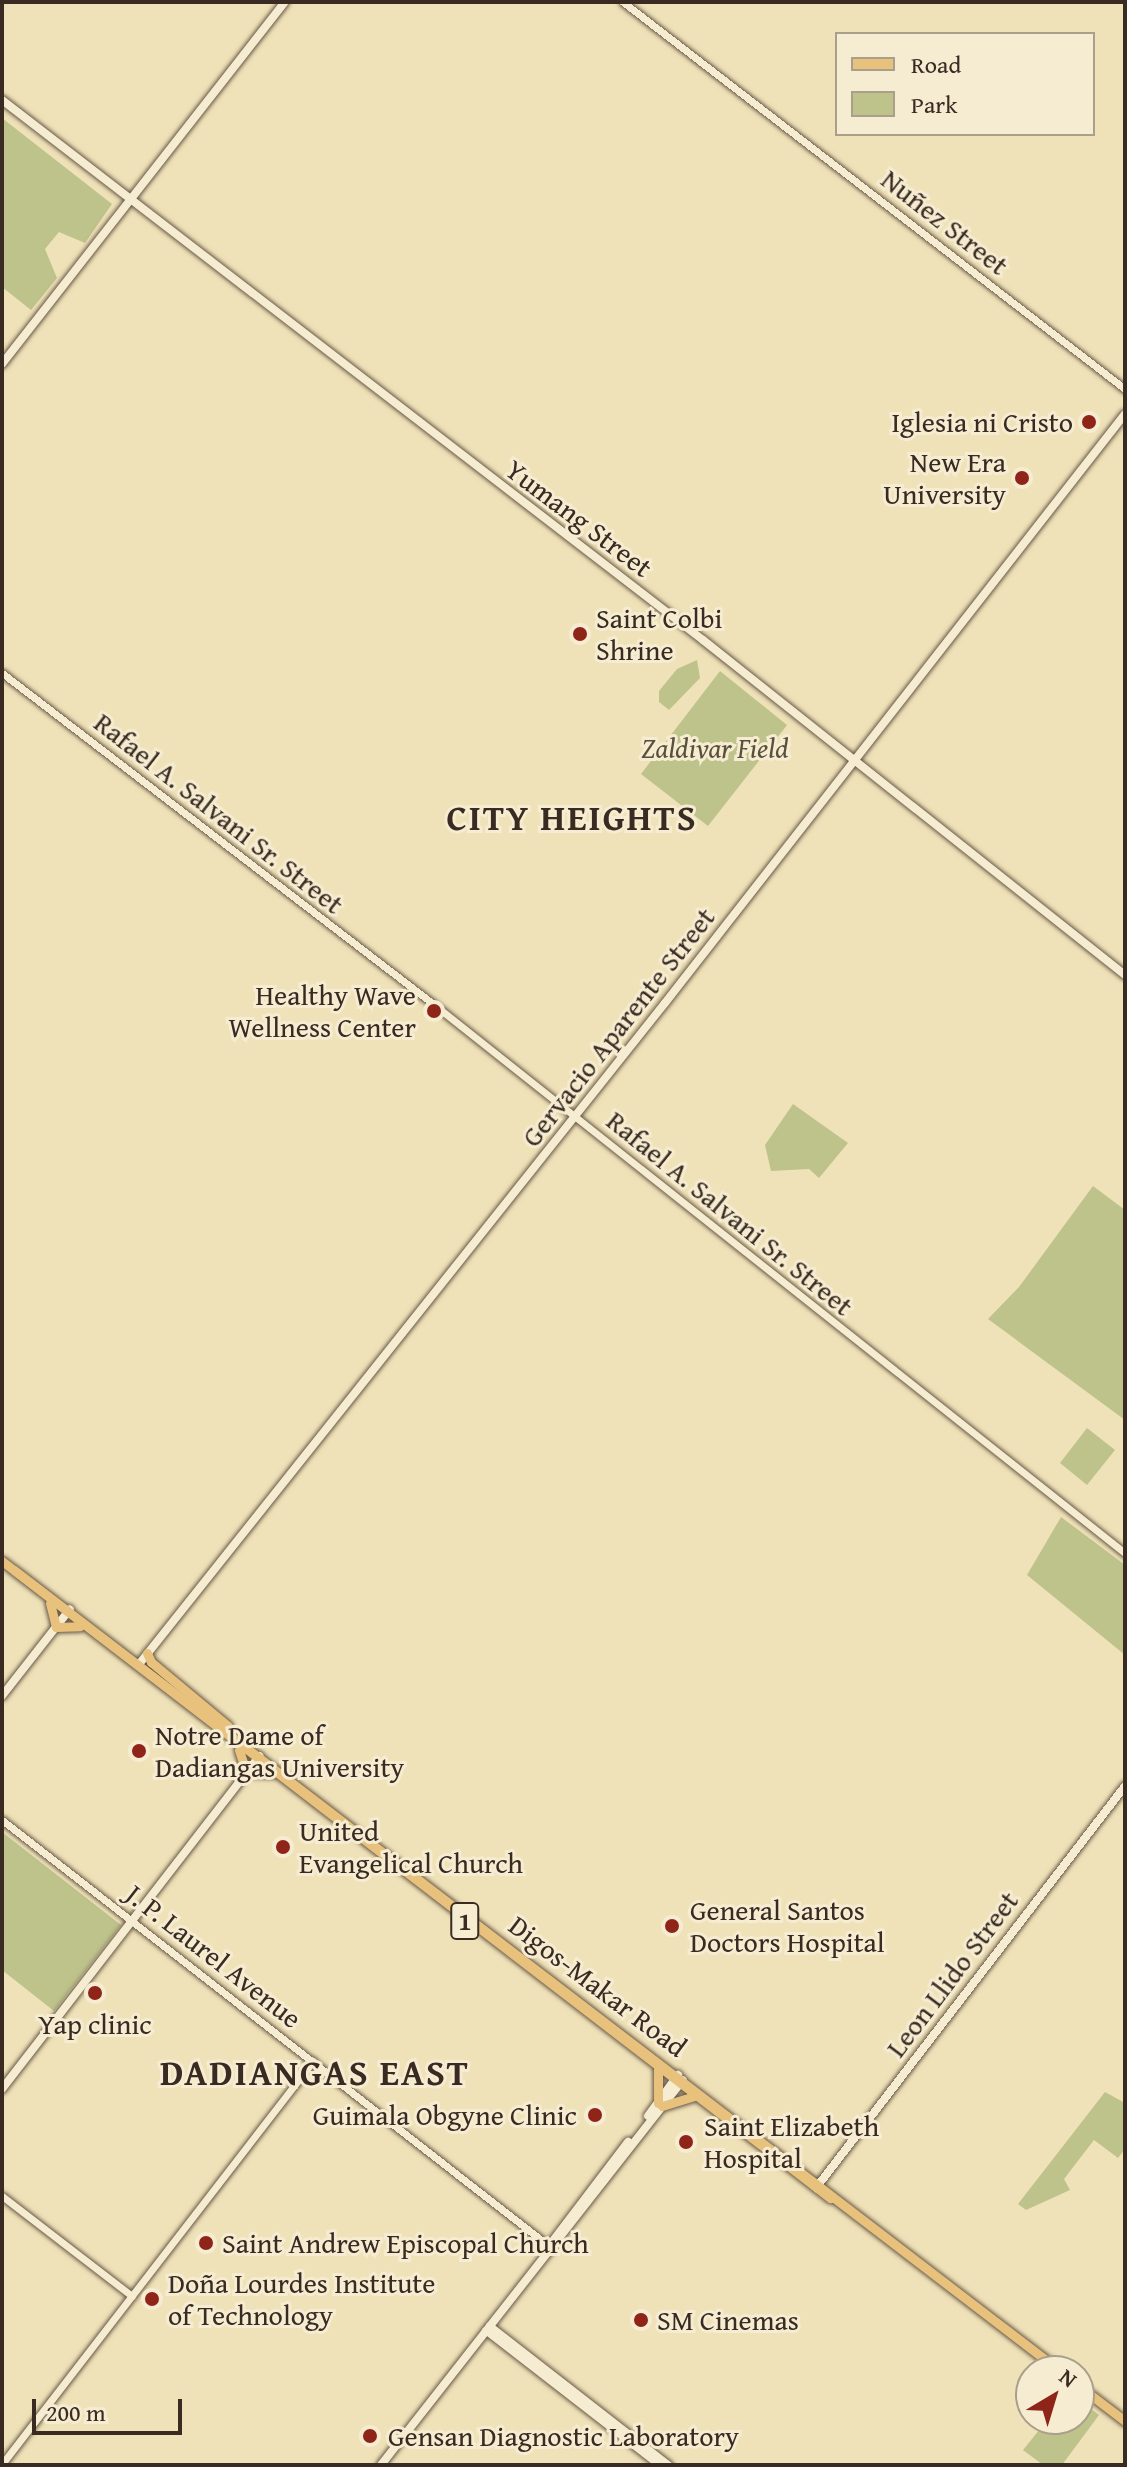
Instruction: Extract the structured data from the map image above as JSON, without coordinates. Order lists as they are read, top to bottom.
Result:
{
  "streets": {
    "main road": [
      "Yumang Street",
      "Gervacio Aparente Street",
      "1",
      "Leon Llido Street",
      "Digos-Makar Road"
    ],
    "street": ["Nuñez Street", "Rafael A. Salvani Sr. Street", "J. P. Laurel Avenue"]
  },
  "crossings": [
    ["Yumang Street", "Gervacio Aparente Street"],
    ["Rafael A. Salvani Sr. Street", "Gervacio Aparente Street"],
    ["Gervacio Aparente Street", "Digos-Makar Road"],
    ["Leon Llido Street", "Digos-Makar Road"]
  ],
  "districts": ["CITY HEIGHTS", "DADIANGAS EAST"],
  "parks": ["Zaldivar Field"],
  "places": [
    "Iglesia ni Cristo",
    "New Era University",
    "Saint Colbi Shrine",
    "Healthy Wave Wellness Center",
    "Notre Dame of Dadiangas University",
    "United Evangelical Church",
    "General Santos Doctors Hospital",
    "Yap clinic",
    "Guimala Obgyne Clinic",
    "Saint Elizabeth Hospital",
    "Saint Andrew Episcopal Church",
    "Doña Lourdes Institute of Technology",
    "SM Cinemas",
    "Gensan Diagnostic Laboratory"
  ],
  "legend": ["Road", "Park"],
  "scale_bar": "200 m",
  "north": "top right"
}
